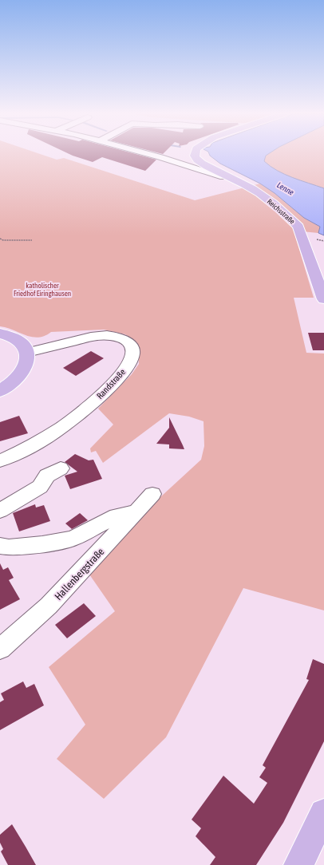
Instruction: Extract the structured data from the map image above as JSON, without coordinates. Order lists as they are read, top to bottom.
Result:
{
  "streets": {
    "main road": ["Reichsstraße"],
    "street": ["Randstraße", "Hallenbergstraße"]
  },
  "water": ["Lenne"],
  "parks": ["katholischer Friedhof Eiringhausen"]
}
